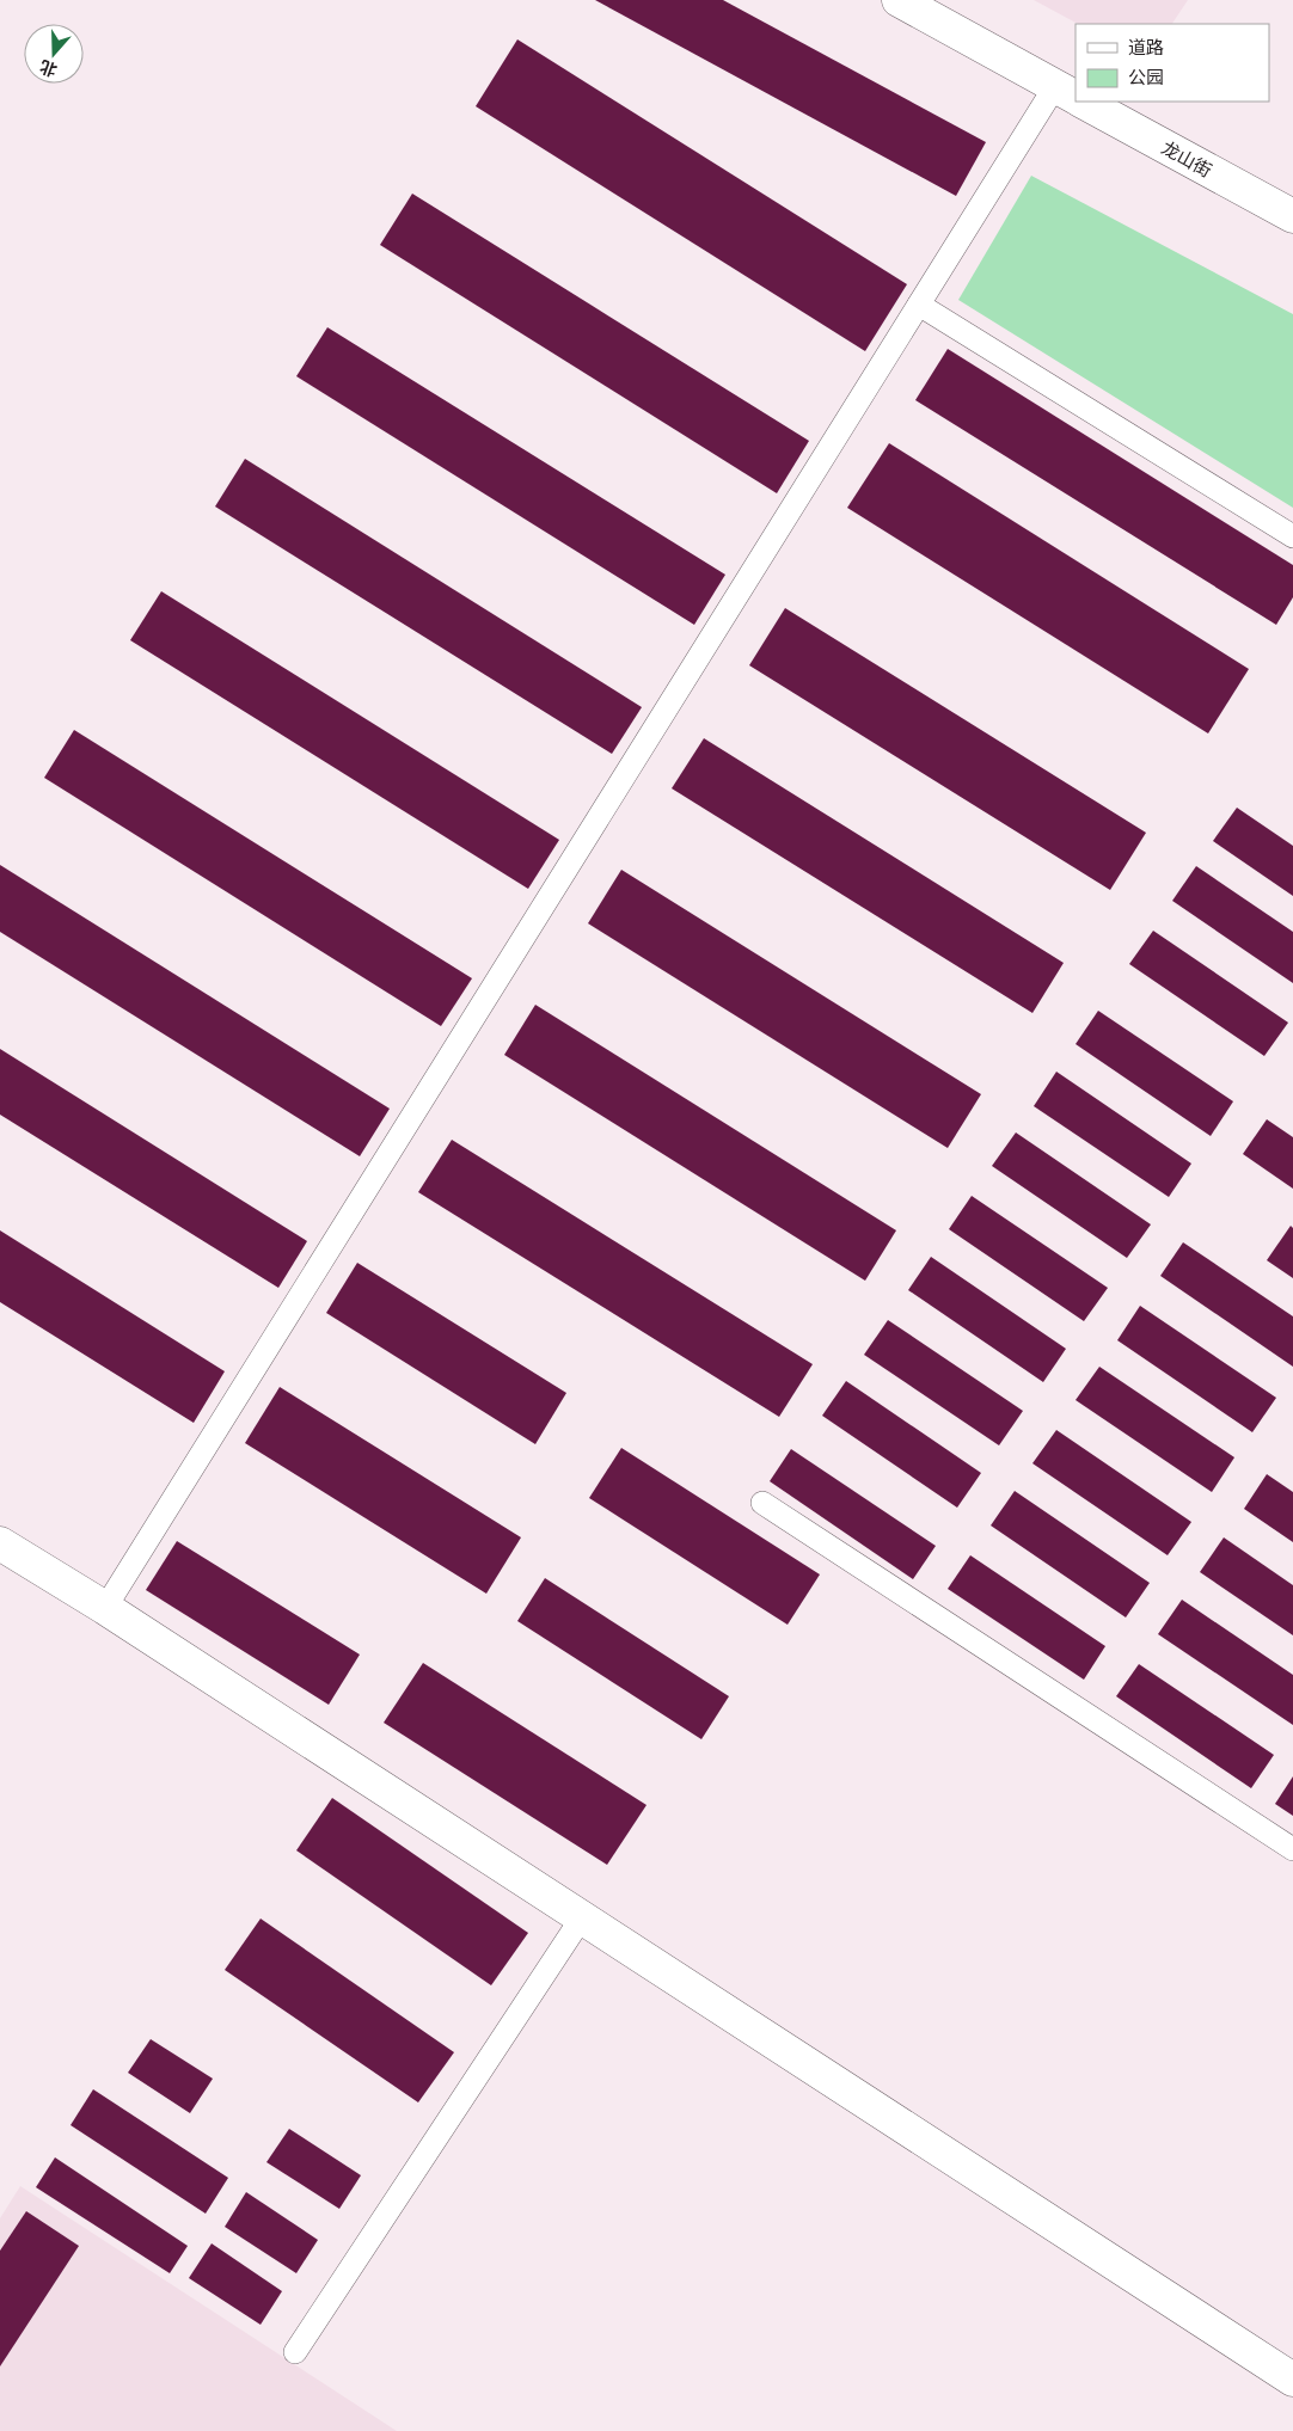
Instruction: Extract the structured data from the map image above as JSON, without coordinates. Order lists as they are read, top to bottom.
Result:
{
  "streets": {
    "street": ["龙山街"]
  },
  "legend": ["道路", "公园"],
  "north": "bottom"
}
